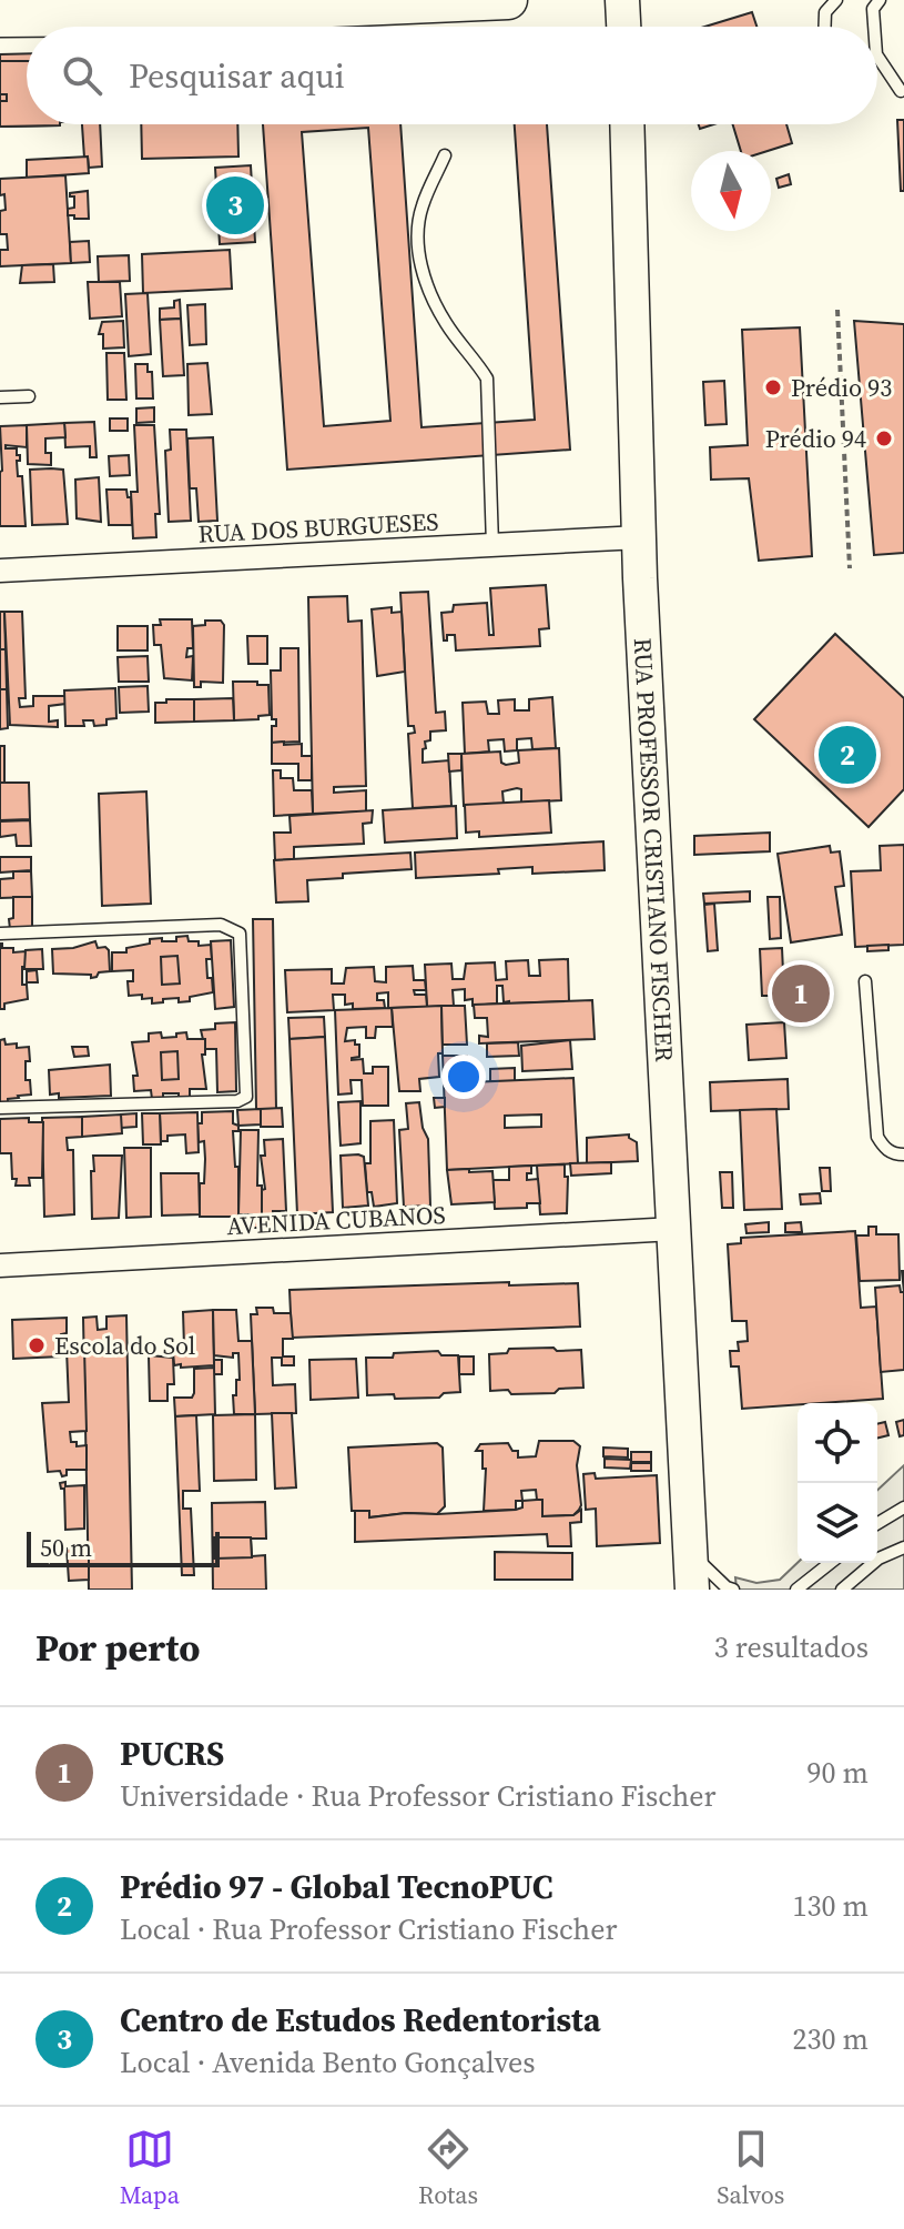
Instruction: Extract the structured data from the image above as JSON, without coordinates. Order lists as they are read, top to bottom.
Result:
{
  "streets": {
    "main road": ["RUA PROFESSOR CRISTIANO FISCHER"],
    "street": ["RUA DOS BURGUESES", "AVENIDA CUBANOS"]
  },
  "crossings": [
    ["RUA DOS BURGUESES", "RUA PROFESSOR CRISTIANO FISCHER"],
    ["RUA PROFESSOR CRISTIANO FISCHER", "AVENIDA CUBANOS"]
  ],
  "places": ["Prédio 93", "Prédio 94", "Escola do Sol"],
  "scale_bar": "50 m",
  "north": "bottom",
  "page": {
    "search": "Pesquisar aqui",
    "pins": ["3", "2", "1"],
    "scale": "50 m",
    "heading": ["Por perto", "3 resultados"],
    "list": [
      {
        "mark": "1",
        "name": "PUCRS",
        "note": "Universidade · Rua Professor Cristiano Fischer",
        "value": "90 m"
      },
      {
        "mark": "2",
        "name": "Prédio 97 - Global TecnoPUC",
        "note": "Local · Rua Professor Cristiano Fischer",
        "value": "130 m"
      },
      {
        "mark": "3",
        "name": "Centro de Estudos Redentorista",
        "note": "Local · Avenida Bento Gonçalves",
        "value": "230 m"
      }
    ],
    "nav": ["Mapa", "Rotas", "Salvos"]
  }
}
